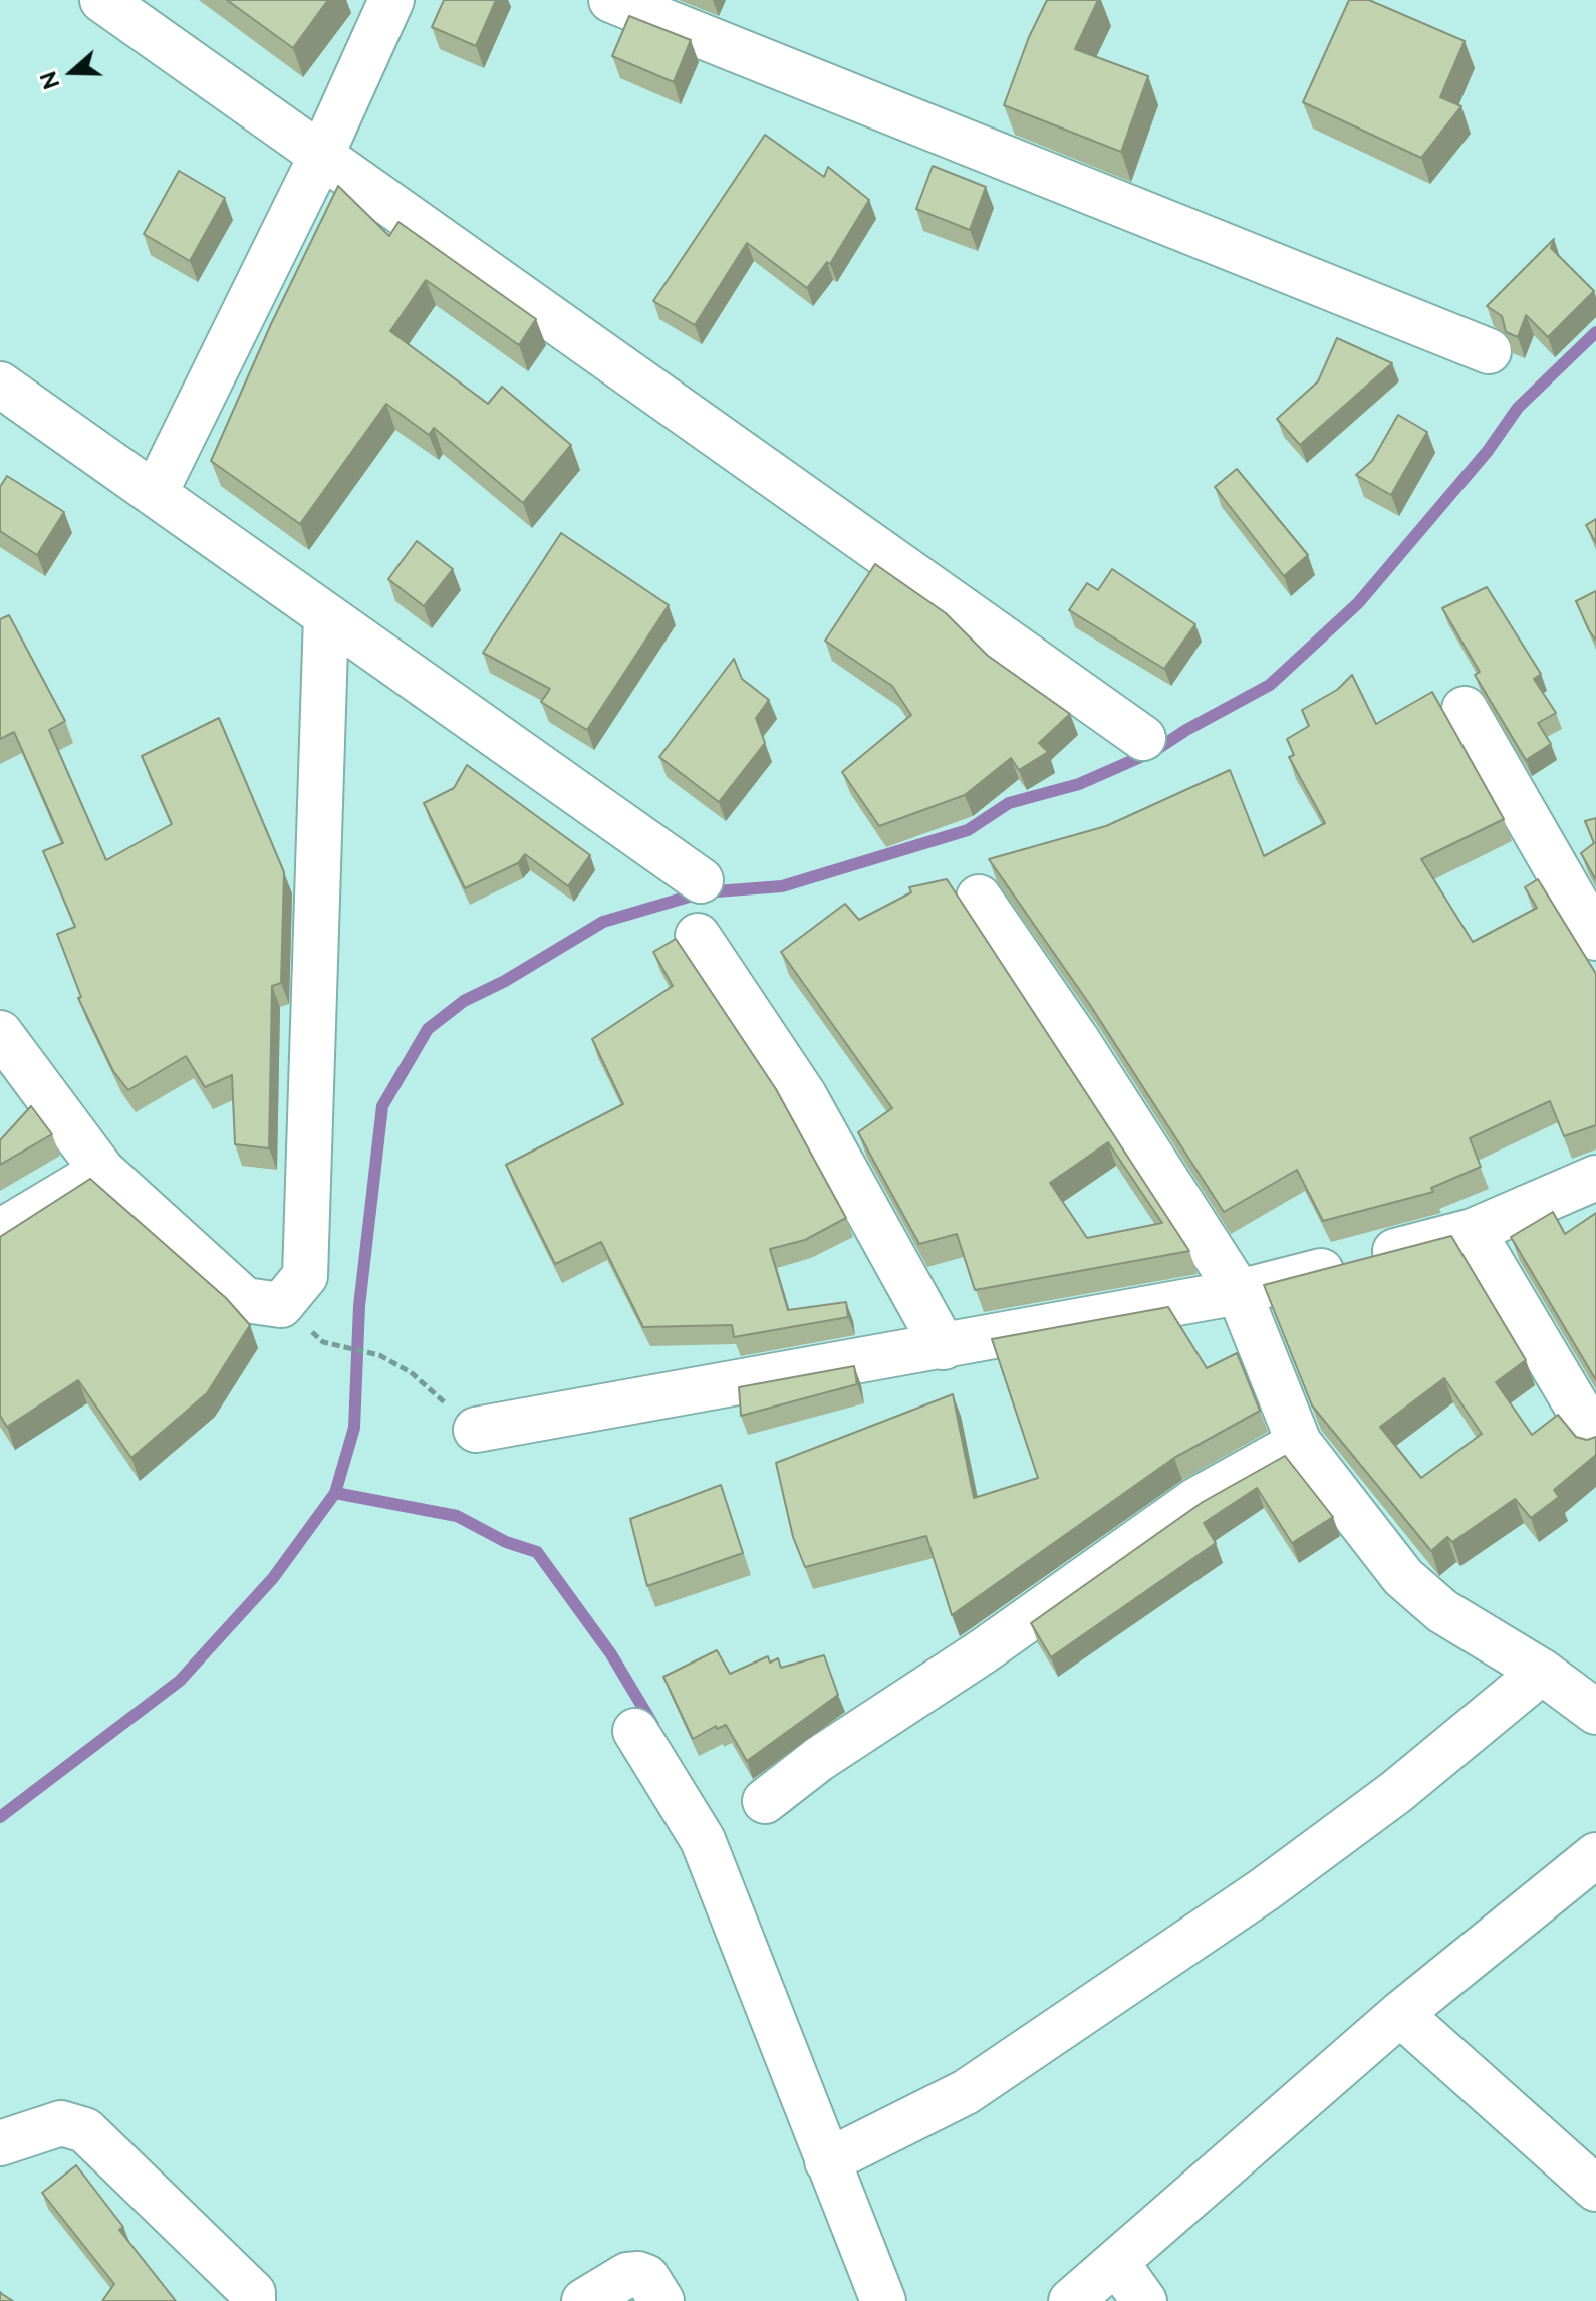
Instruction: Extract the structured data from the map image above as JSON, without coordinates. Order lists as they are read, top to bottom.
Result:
{
  "north": "left"
}
